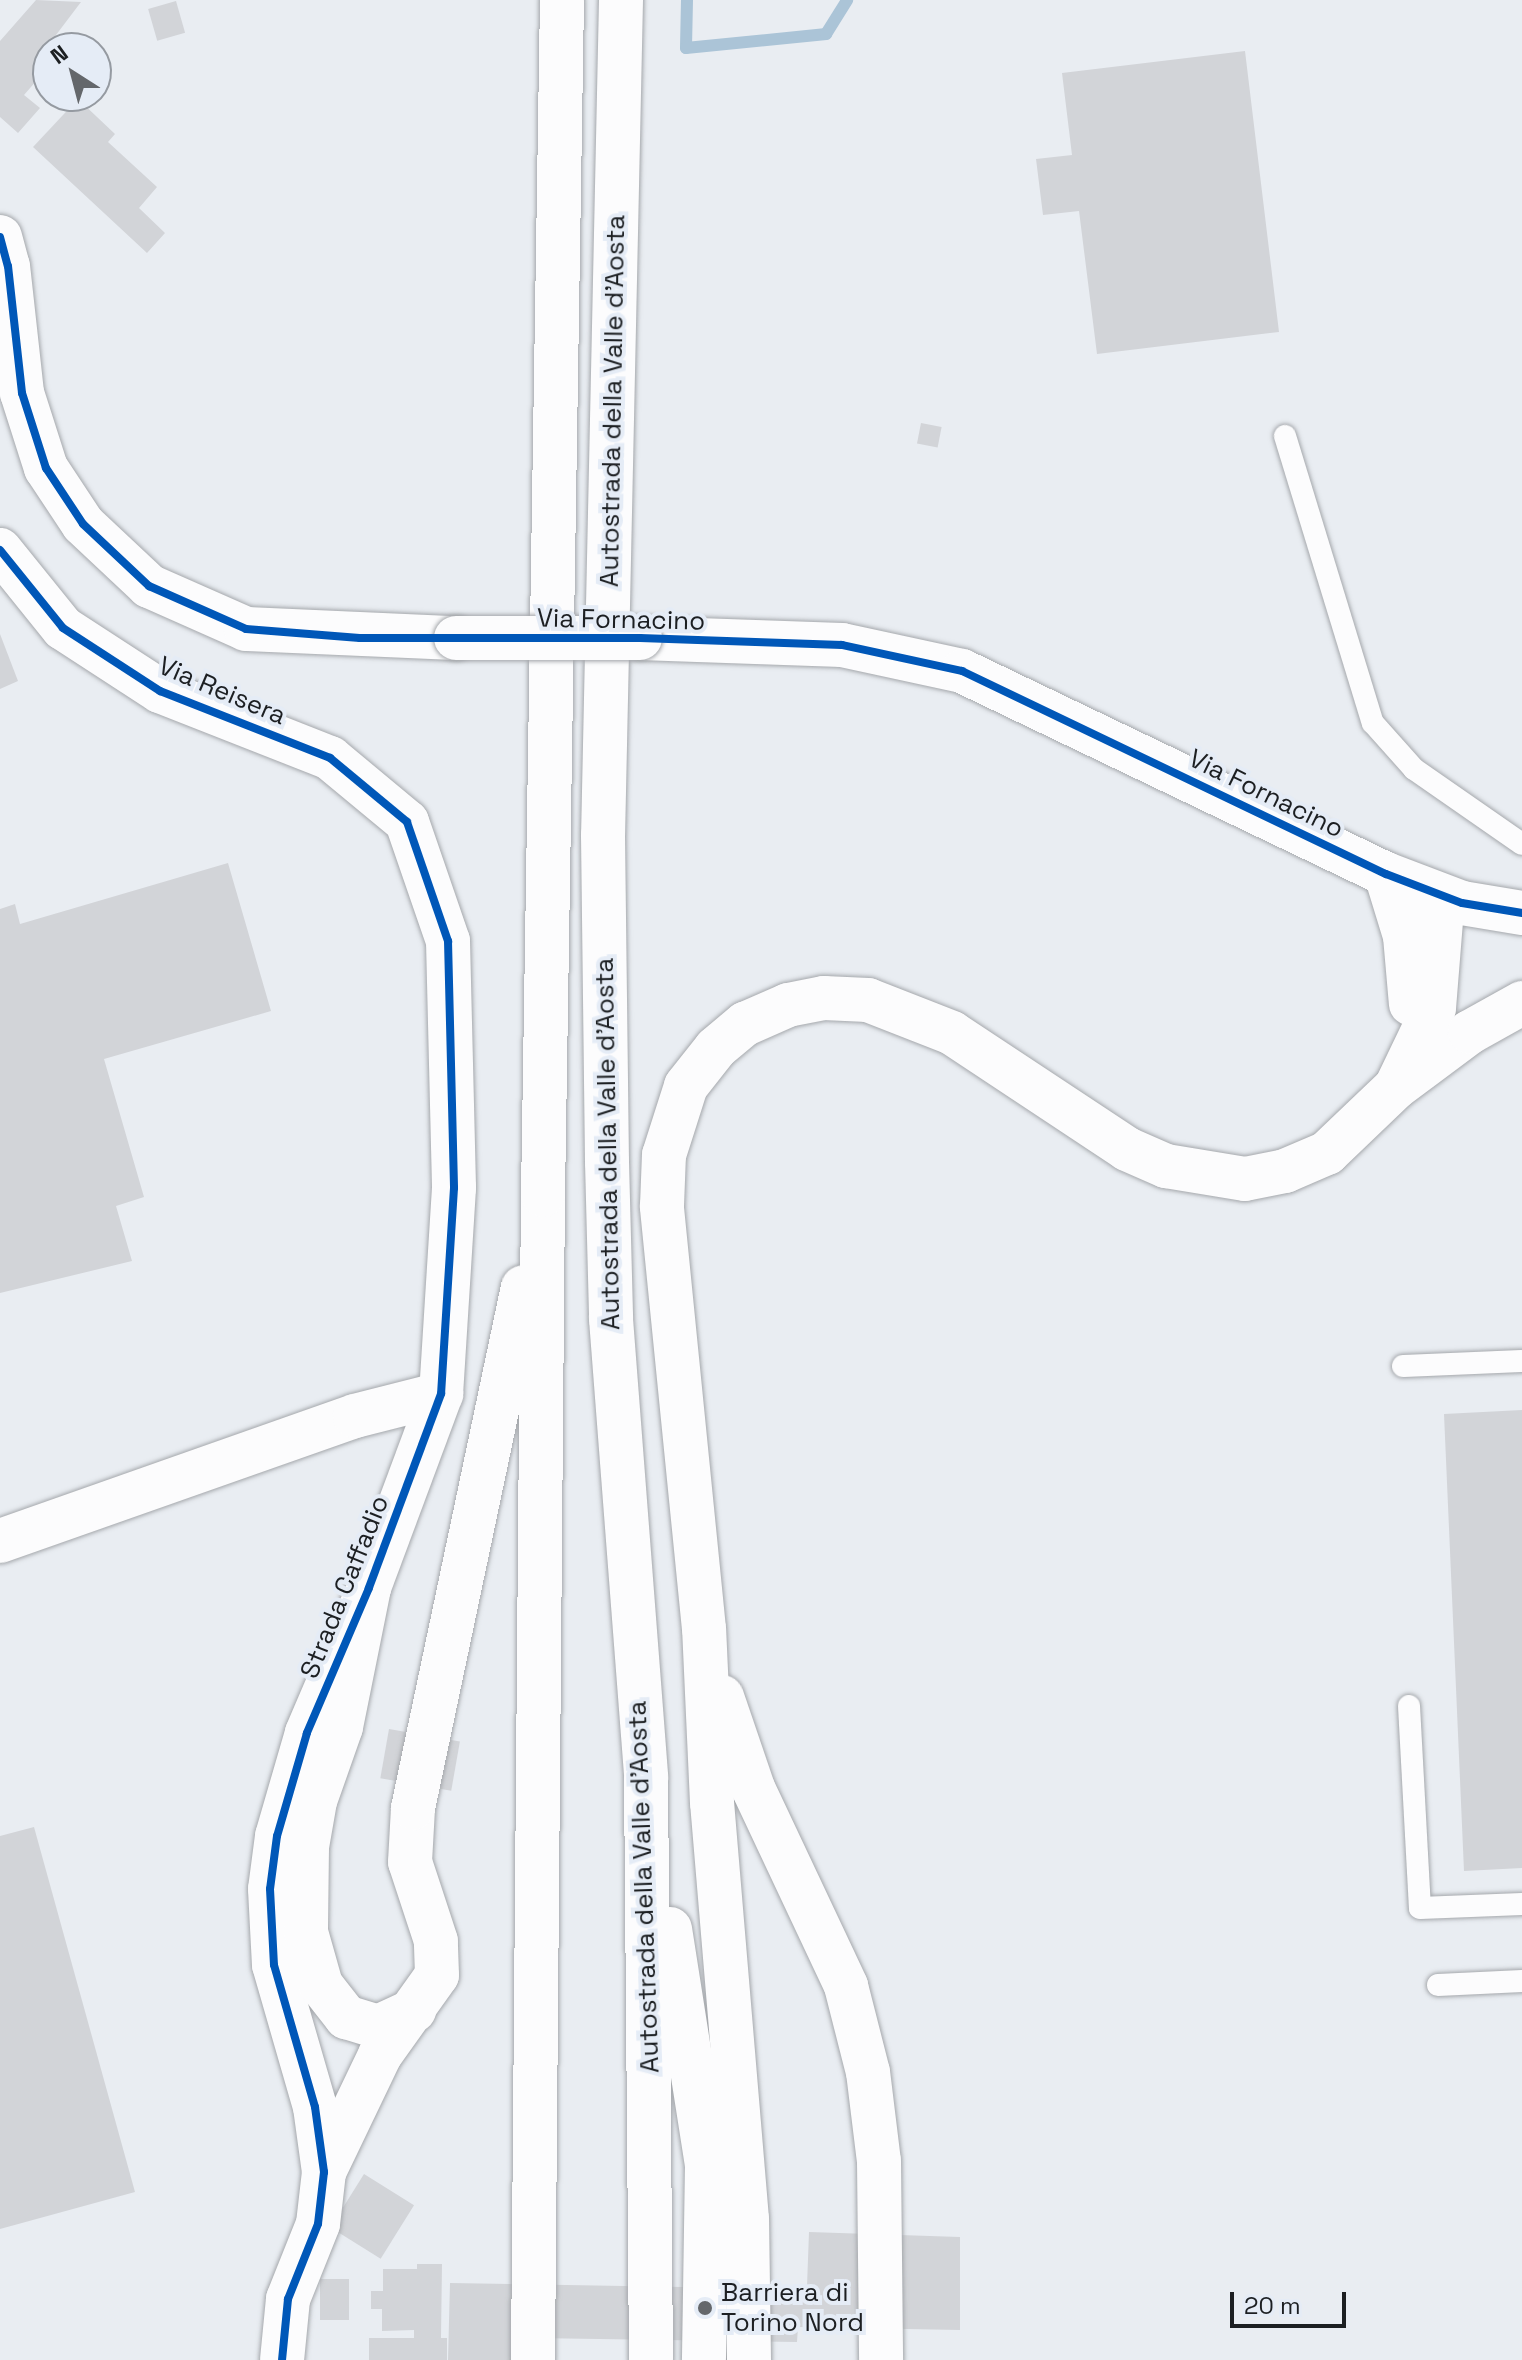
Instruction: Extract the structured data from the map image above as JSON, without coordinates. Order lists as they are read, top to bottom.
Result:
{
  "streets": {
    "main road": [
      "Autostrada della Valle d'Aosta",
      "Via Fornacino",
      "Via Reisera",
      "Strada Caffadio"
    ]
  },
  "crossings": [
    ["Via Reisera", "Strada Caffadio"]
  ],
  "places": ["Barriera di Torino Nord"],
  "scale_bar": "20 m",
  "north": "top left"
}
